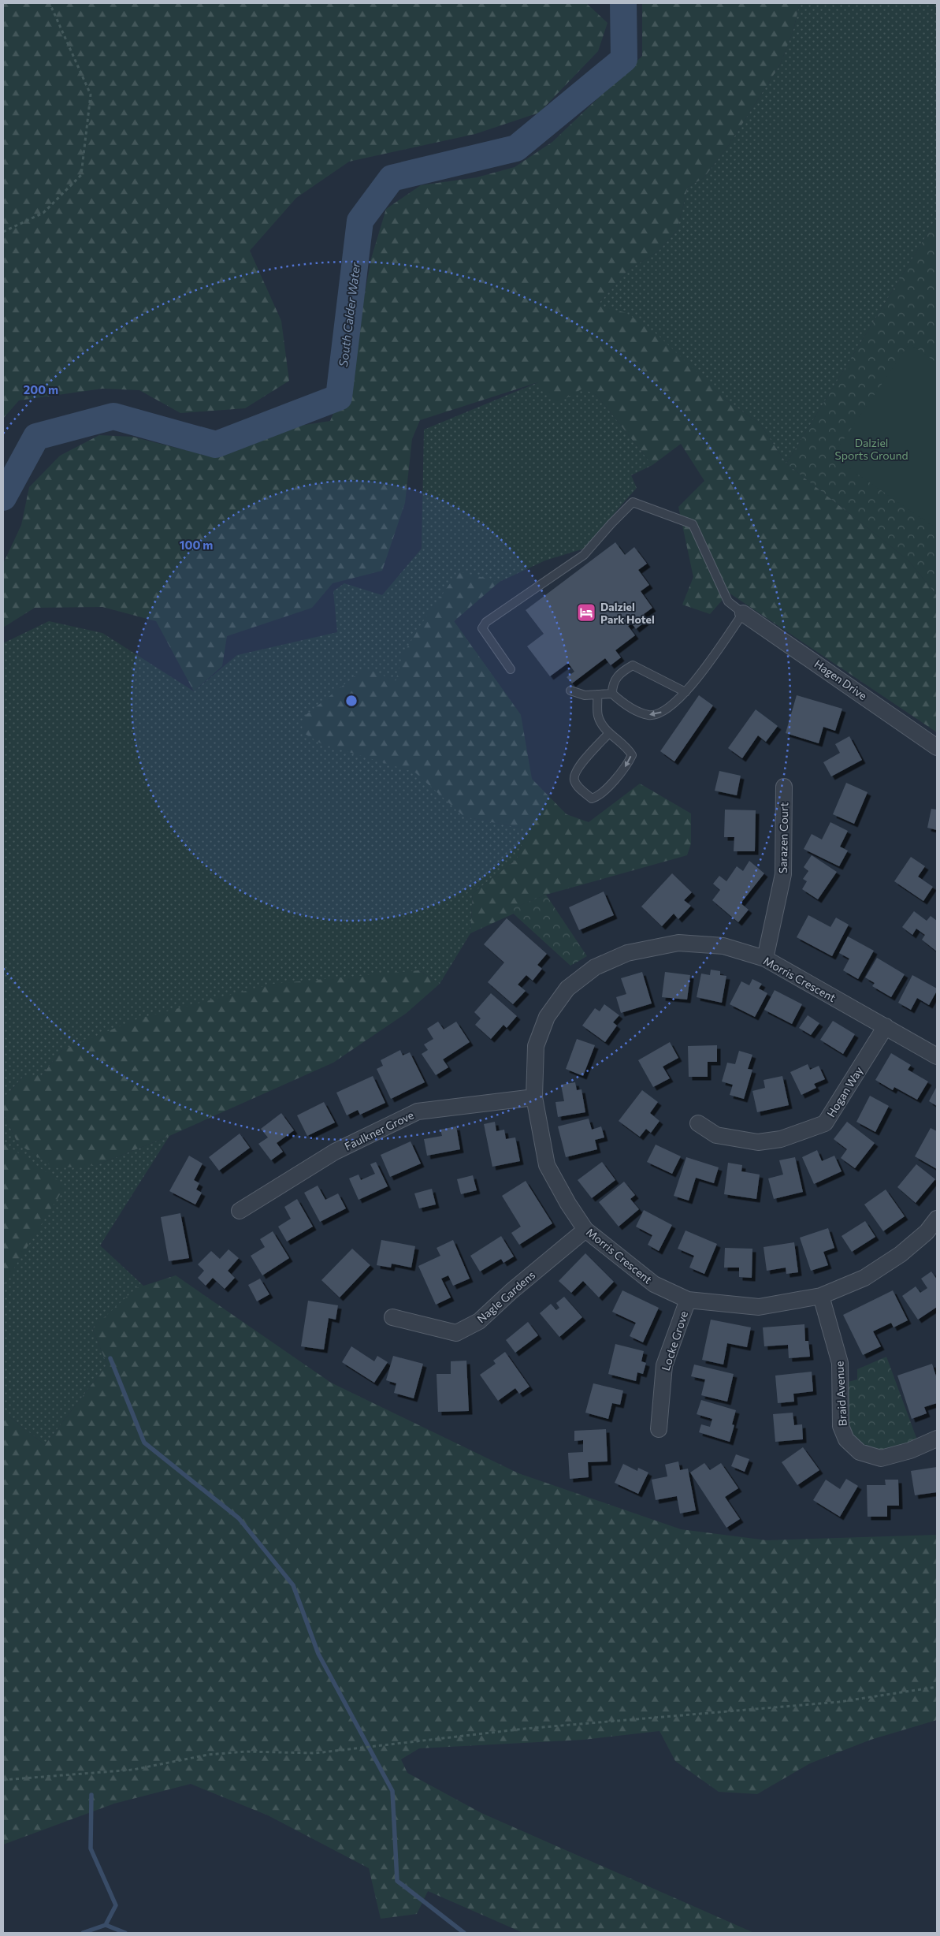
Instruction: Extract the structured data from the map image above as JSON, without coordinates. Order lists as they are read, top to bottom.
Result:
{
  "streets": {
    "street": [
      "Hagen Drive",
      "Sarazen Court",
      "Morris Crescent",
      "Hogan Way",
      "Faulkner Grove",
      "Nagle Gardens",
      "Locke Grove",
      "Braid Avenue"
    ]
  },
  "crossings": [
    ["Sarazen Court", "Morris Crescent"],
    ["Morris Crescent", "Hogan Way"],
    ["Morris Crescent", "Faulkner Grove"],
    ["Morris Crescent", "Nagle Gardens"],
    ["Morris Crescent", "Locke Grove"],
    ["Morris Crescent", "Braid Avenue"]
  ],
  "water": ["South Calder Water"],
  "parks": ["Dalziel Sports Ground"],
  "places": {
    "hotel": ["Dalziel Park Hotel"]
  },
  "rings": ["200 m", "100 m"]
}
